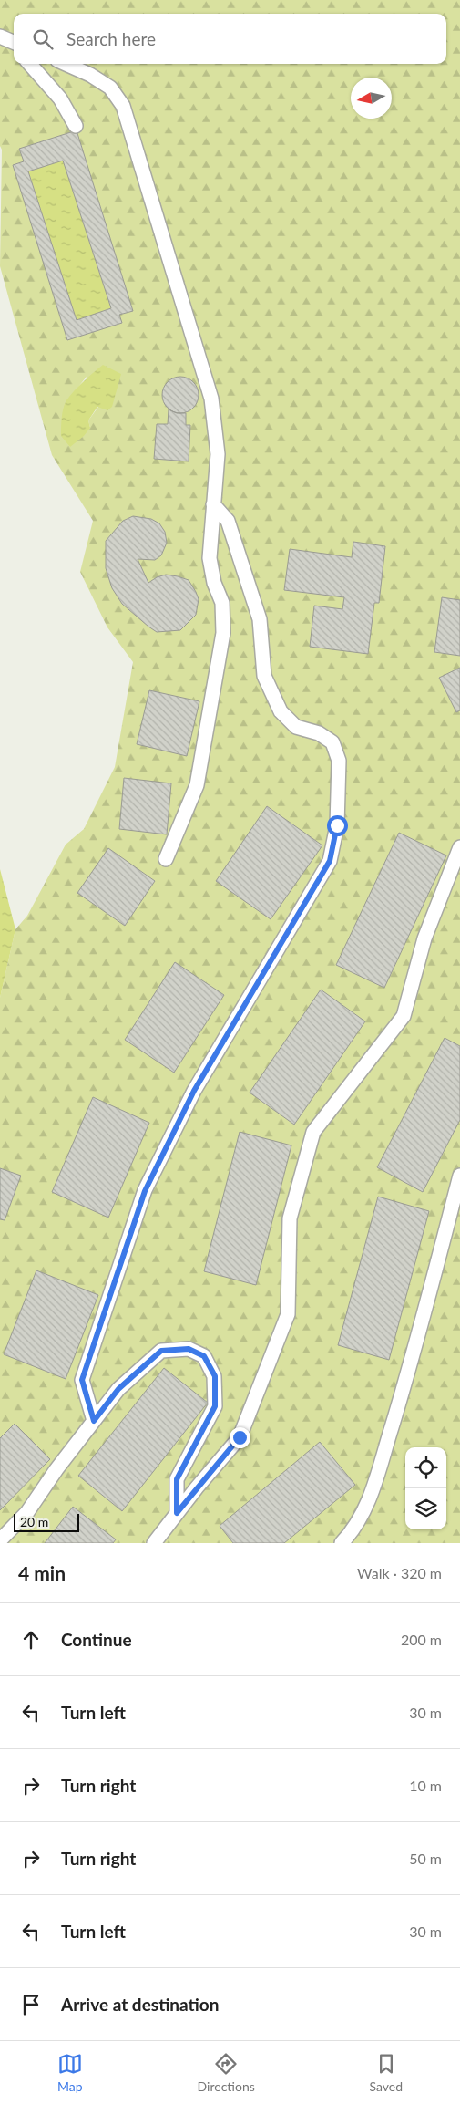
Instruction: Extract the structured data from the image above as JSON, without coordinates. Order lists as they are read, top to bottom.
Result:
{
  "scale_bar": "20 m",
  "north": "left",
  "page": {
    "search": "Search here",
    "scale": "20 m",
    "heading": ["4 min", "Walk · 320 m"],
    "list": [
      ["Continue", "200 m"],
      ["Turn left", "30 m"],
      ["Turn right", "10 m"],
      ["Turn right", "50 m"],
      ["Turn left", "30 m"],
      "Arrive at destination"
    ],
    "nav": ["Map", "Directions", "Saved"]
  }
}
